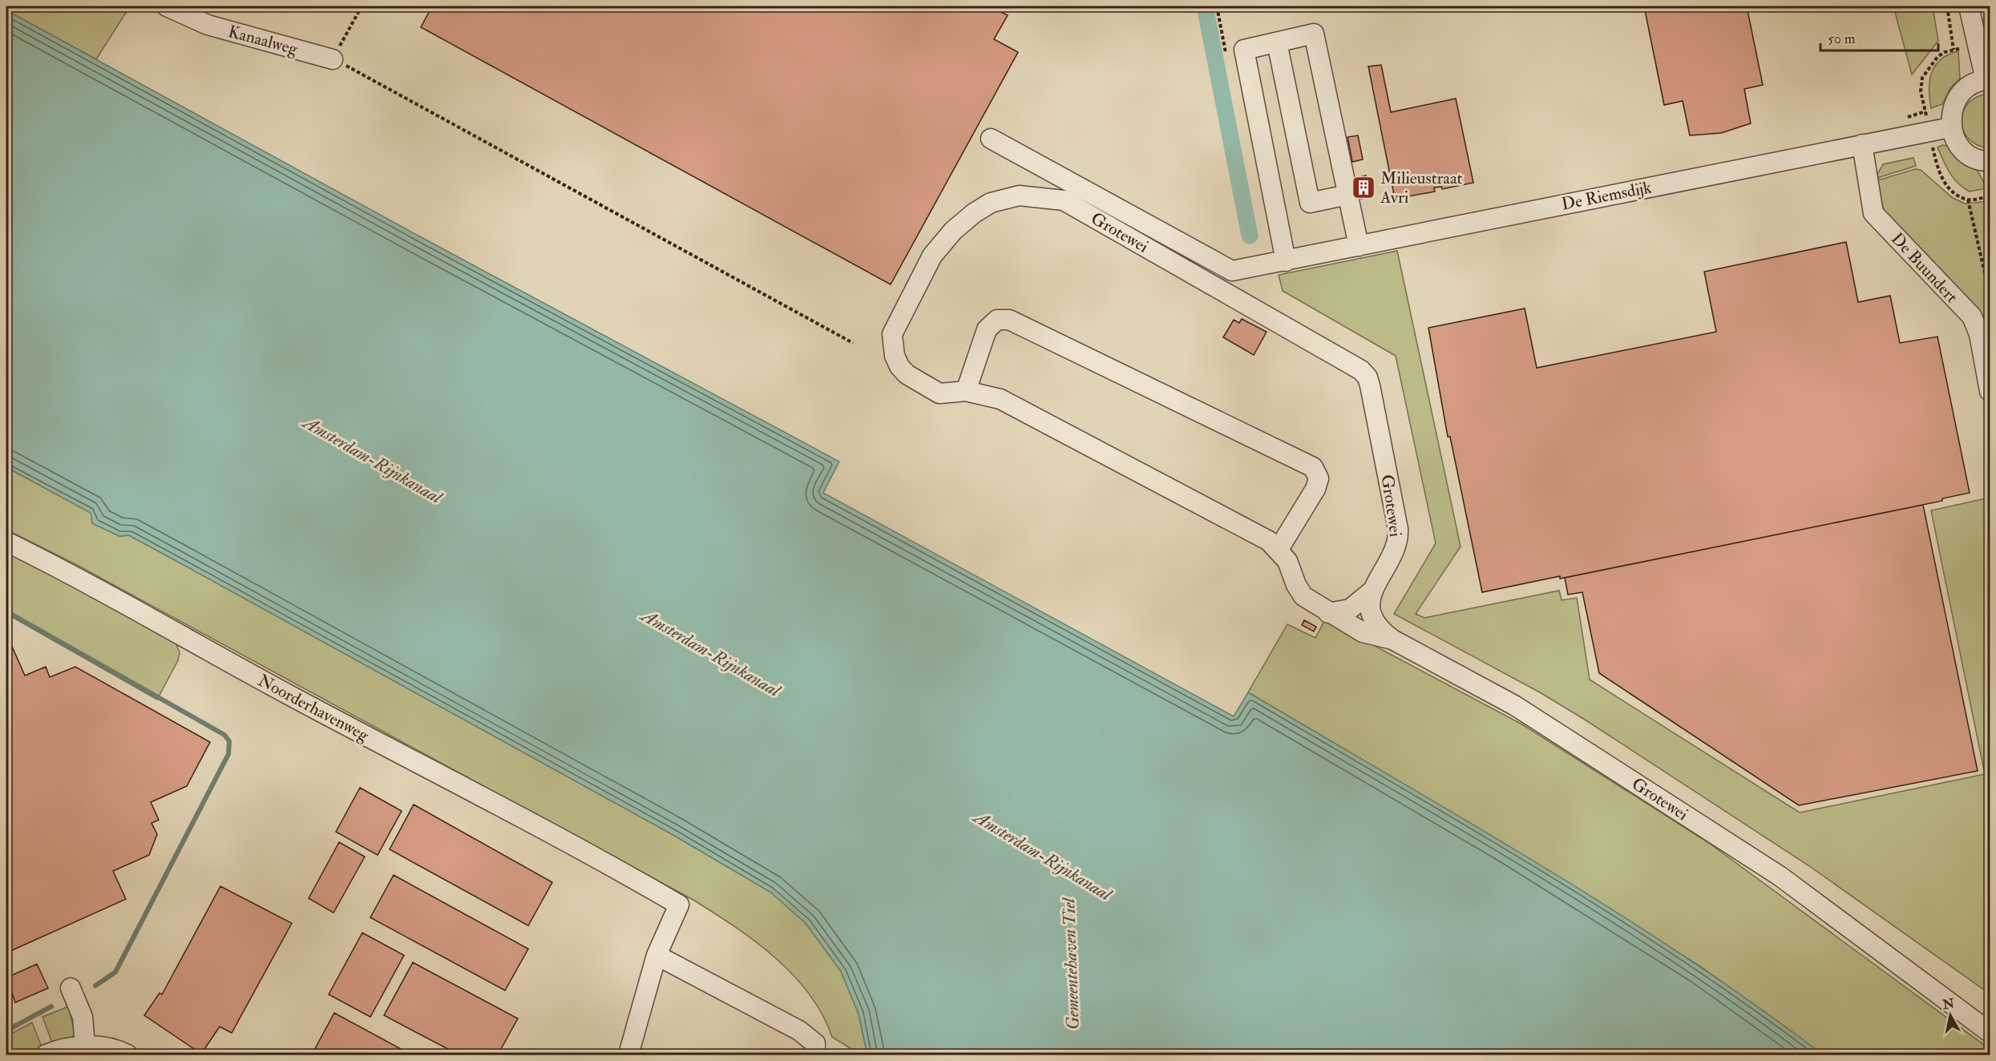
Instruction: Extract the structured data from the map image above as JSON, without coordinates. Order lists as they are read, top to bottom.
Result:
{
  "streets": {
    "street": [
      "Kanaalweg",
      "De Riemsdijk",
      "Grotewei",
      "De Buundert",
      "Noorderhavenweg"
    ]
  },
  "crossings": [
    ["De Riemsdijk", "De Buundert"]
  ],
  "water": ["Amsterdam-Rijnkanaal", "Gemeentehaven Tiel"],
  "places": {
    "building": ["Milieustraat Avri"]
  },
  "scale_bar": "50 m",
  "north": "top"
}
